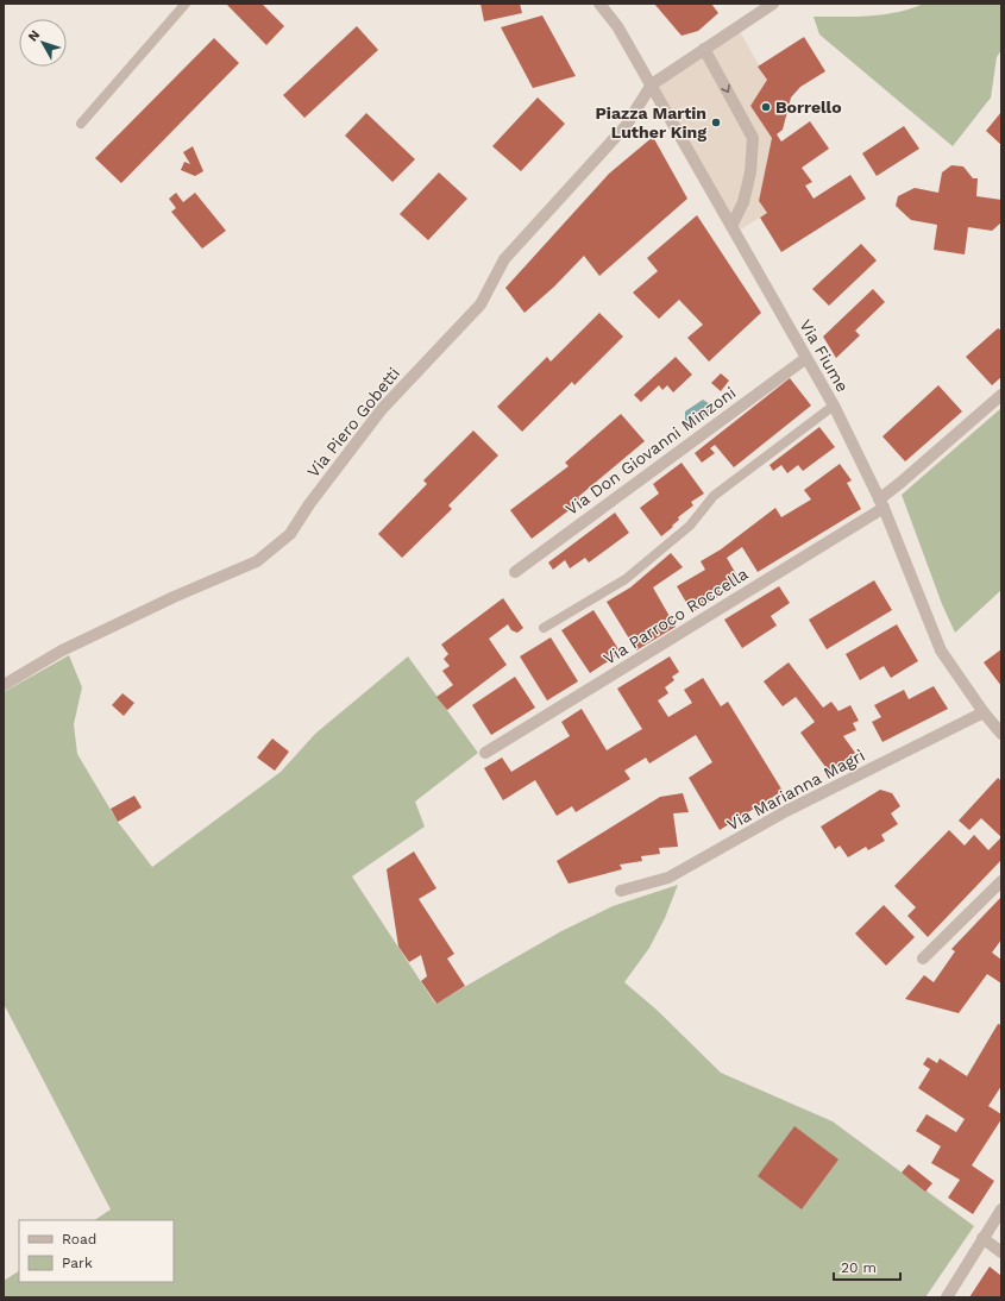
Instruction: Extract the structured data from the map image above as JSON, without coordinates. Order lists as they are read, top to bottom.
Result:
{
  "streets": {
    "street": [
      "Via Fiume",
      "Via Piero Gobetti",
      "Via Don Giovanni Minzoni",
      "Via Parroco Roccella",
      "Via Marianna Magrì"
    ]
  },
  "crossings": [
    ["Via Fiume", "Via Piero Gobetti"],
    ["Via Fiume", "Via Don Giovanni Minzoni"],
    ["Via Fiume", "Via Parroco Roccella"],
    ["Via Fiume", "Via Marianna Magrì"]
  ],
  "places": ["Borrello", "Piazza Martin Luther King"],
  "legend": ["Road", "Park"],
  "scale_bar": "20 m",
  "north": "top left"
}
